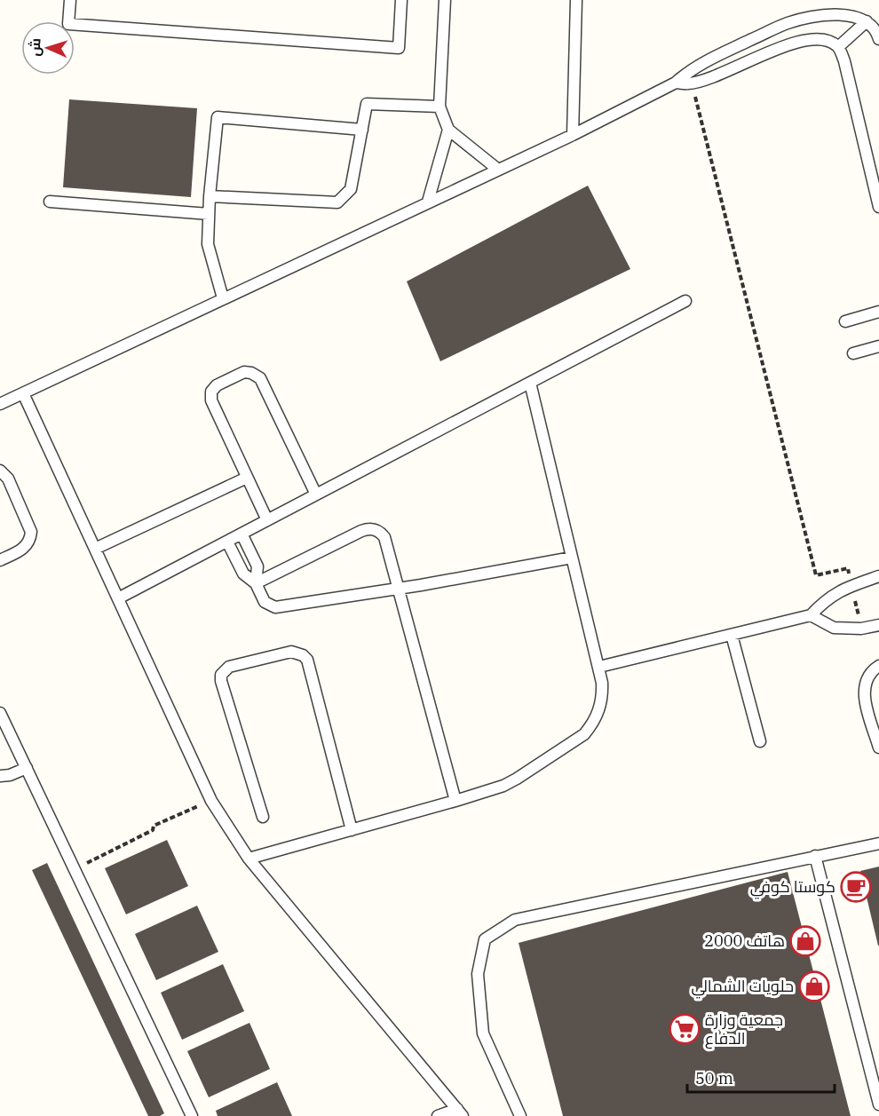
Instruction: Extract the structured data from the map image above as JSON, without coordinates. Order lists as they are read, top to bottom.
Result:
{
  "places": {
    "cafe": ["كوستا كوفي"],
    "shop": ["هاتف 2000", "حلويات الشمالي"],
    "supermarket": ["جمعية وزارة الدفاع"]
  },
  "scale_bar": "50 m",
  "north": "left"
}
